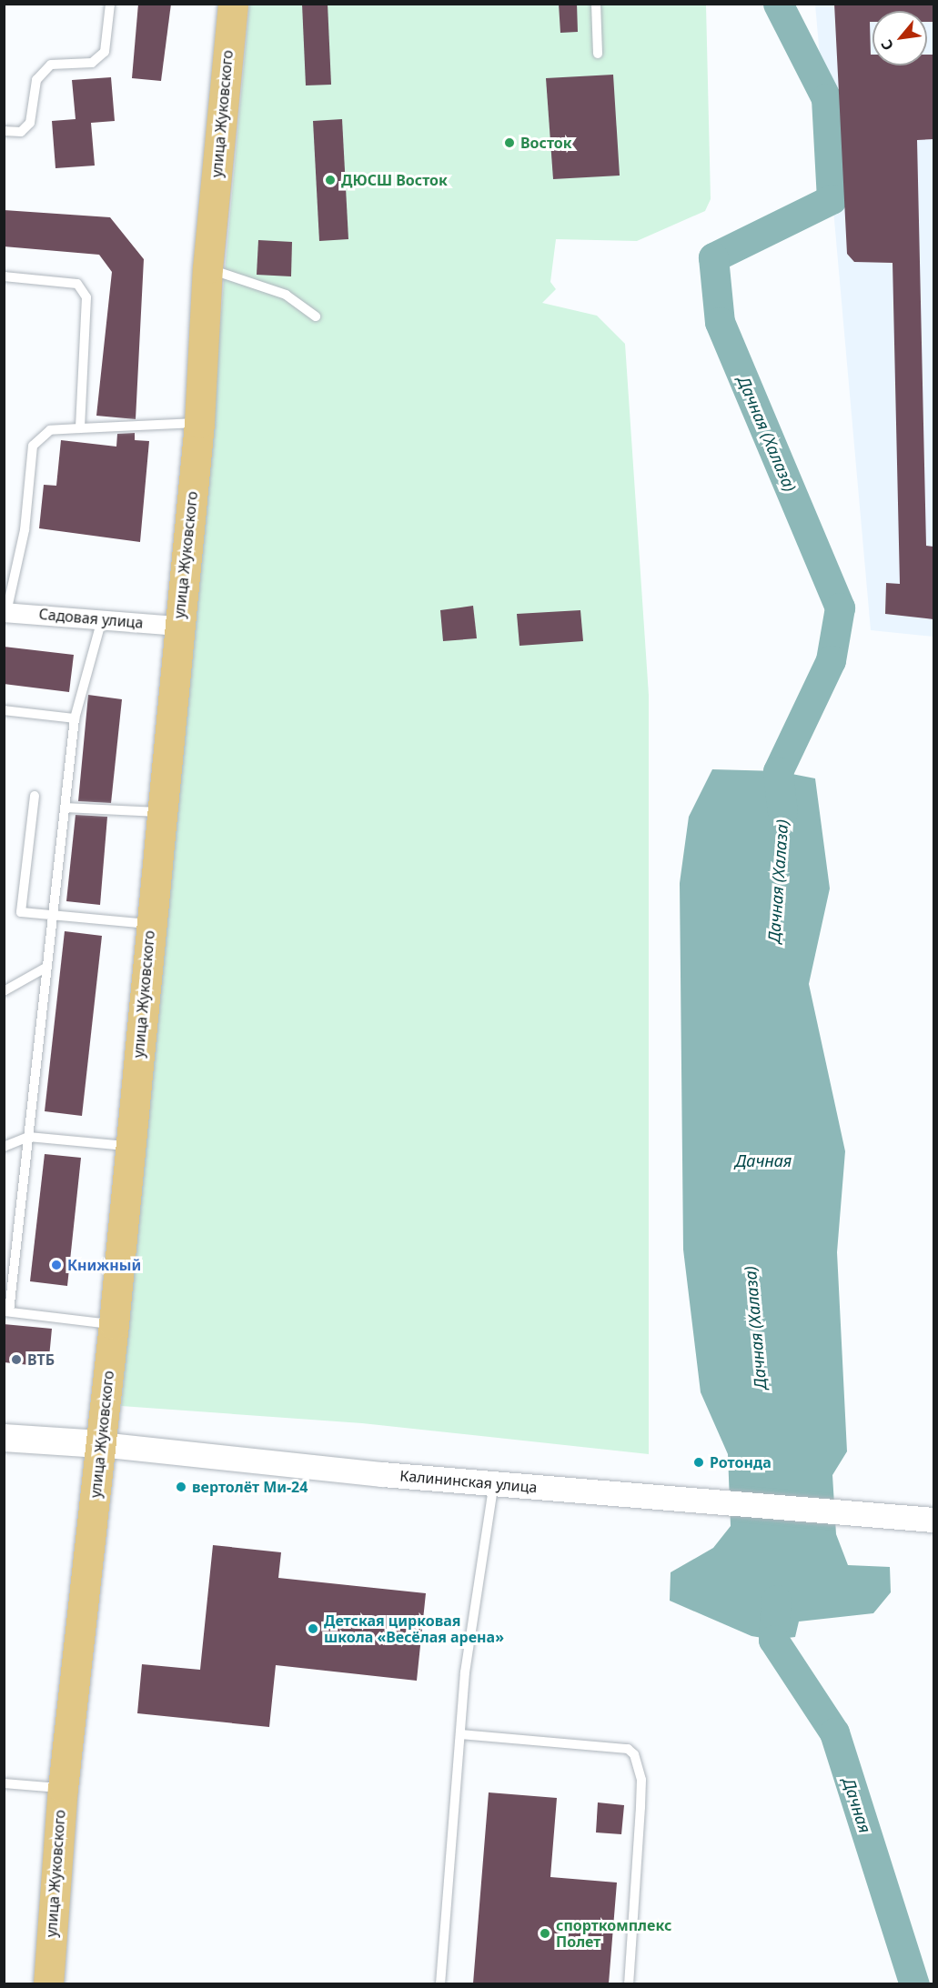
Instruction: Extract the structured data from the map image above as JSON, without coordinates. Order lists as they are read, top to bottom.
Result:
{
  "streets": {
    "main road": ["улица Жуковского", "Калининская улица"],
    "street": ["Садовая улица"]
  },
  "crossings": [
    ["улица Жуковского", "Садовая улица"],
    ["улица Жуковского", "Калининская улица"]
  ],
  "water": ["Дачная (Халаза)", "Дачная"],
  "places": [
    "Восток",
    "ДЮСШ Восток",
    "Книжный",
    "ВТБ",
    "Ротонда",
    "вертолёт Ми-24",
    "Детская цирковая школа «Весёлая арена»",
    "спорткомплекс Полет"
  ],
  "north": "bottom left"
}
